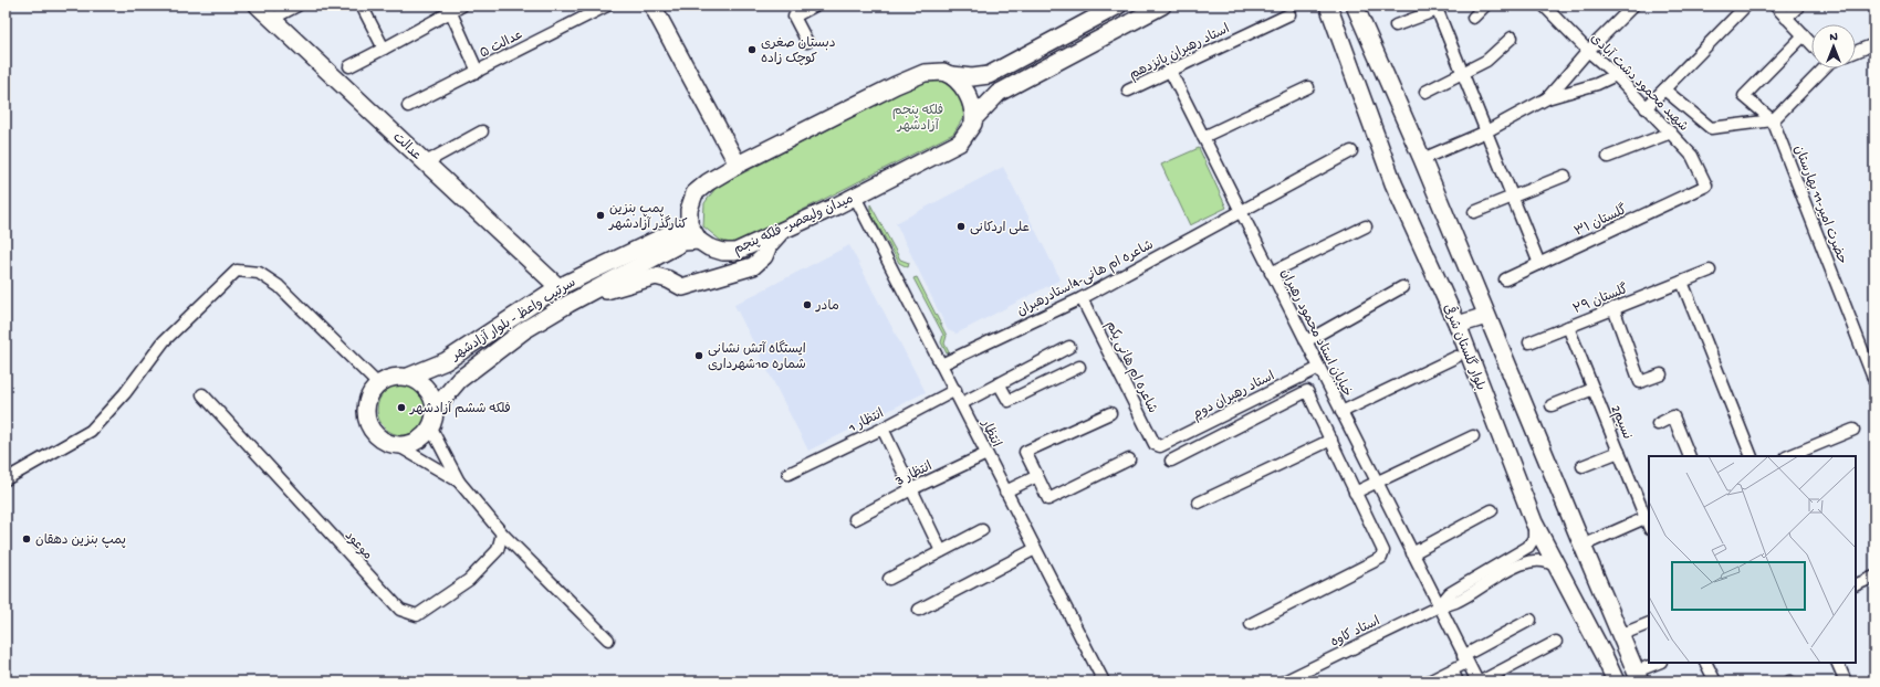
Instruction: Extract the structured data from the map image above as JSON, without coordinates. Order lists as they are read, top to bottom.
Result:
{
  "streets": {
    "main road": [
      "عدالت",
      "میدان ولیعصر- فلکه پنجم",
      "سرتیپ واعظ - بلوار آزادشهر",
      "بلوار گلستان شرقی"
    ],
    "street": [
      "عدالت ۵",
      "استاد رهبران پانزدهم",
      "شهید محمود دشت آبادی",
      "حضرت امیر-11 بهارستان",
      "گلستان ۳۱",
      "شاعره ام هانی-4استادرهبران",
      "گلستان ۲۹",
      "خیابان استاد محمود رهبران",
      "شاعره ام هانی یکم",
      "استاد رهبران دوم",
      "انتظار 1",
      "نسیم2",
      "انتظار",
      "انتظار 3",
      "موعود",
      "استاد کاوه"
    ]
  },
  "crossings": [
    ["استاد رهبران پانزدهم", "خیابان استاد محمود رهبران"],
    ["شهید محمود دشت آبادی", "گلستان ۳۱"],
    ["عدالت", "سرتیپ واعظ - بلوار آزادشهر"],
    ["میدان ولیعصر- فلکه پنجم", "سرتیپ واعظ - بلوار آزادشهر"],
    ["میدان ولیعصر- فلکه پنجم", "انتظار"],
    ["شاعره ام هانی-4استادرهبران", "خیابان استاد محمود رهبران"],
    ["شاعره ام هانی-4استادرهبران", "شاعره ام هانی یکم"],
    ["شاعره ام هانی-4استادرهبران", "انتظار"],
    ["گلستان ۲۹", "نسیم2"],
    ["خیابان استاد محمود رهبران", "استاد رهبران دوم"],
    ["خیابان استاد محمود رهبران", "استاد کاوه"],
    ["بلوار گلستان شرقی", "استاد کاوه"],
    ["شاعره ام هانی یکم", "استاد رهبران دوم"],
    ["انتظار 1", "انتظار"],
    ["انتظار", "انتظار 3"]
  ],
  "parks": ["فلکه پنجم آزادشهر"],
  "places": [
    "دبستان صغری کوچک زاده",
    "پمپ بنزین کنارگذر آزادشهر",
    "علی اردکانی",
    "مادر",
    "ایستگاه آتش نشانی شماره 10شهرداری",
    "فلکه ششم آزادشهر",
    "پمپ بنزین دهقان"
  ],
  "north": "top"
}
